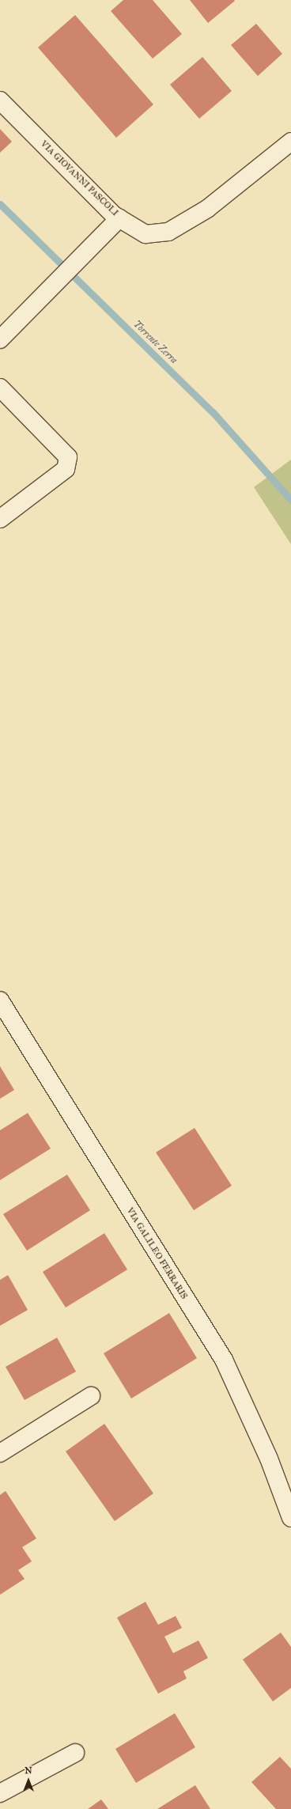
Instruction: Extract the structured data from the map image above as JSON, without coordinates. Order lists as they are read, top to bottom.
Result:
{
  "streets": {
    "street": ["VIA GIOVANNI PASCOLI", "VIA GALILEO FERRARIS"]
  },
  "water": ["Torrente Zerra"],
  "north": "top"
}
